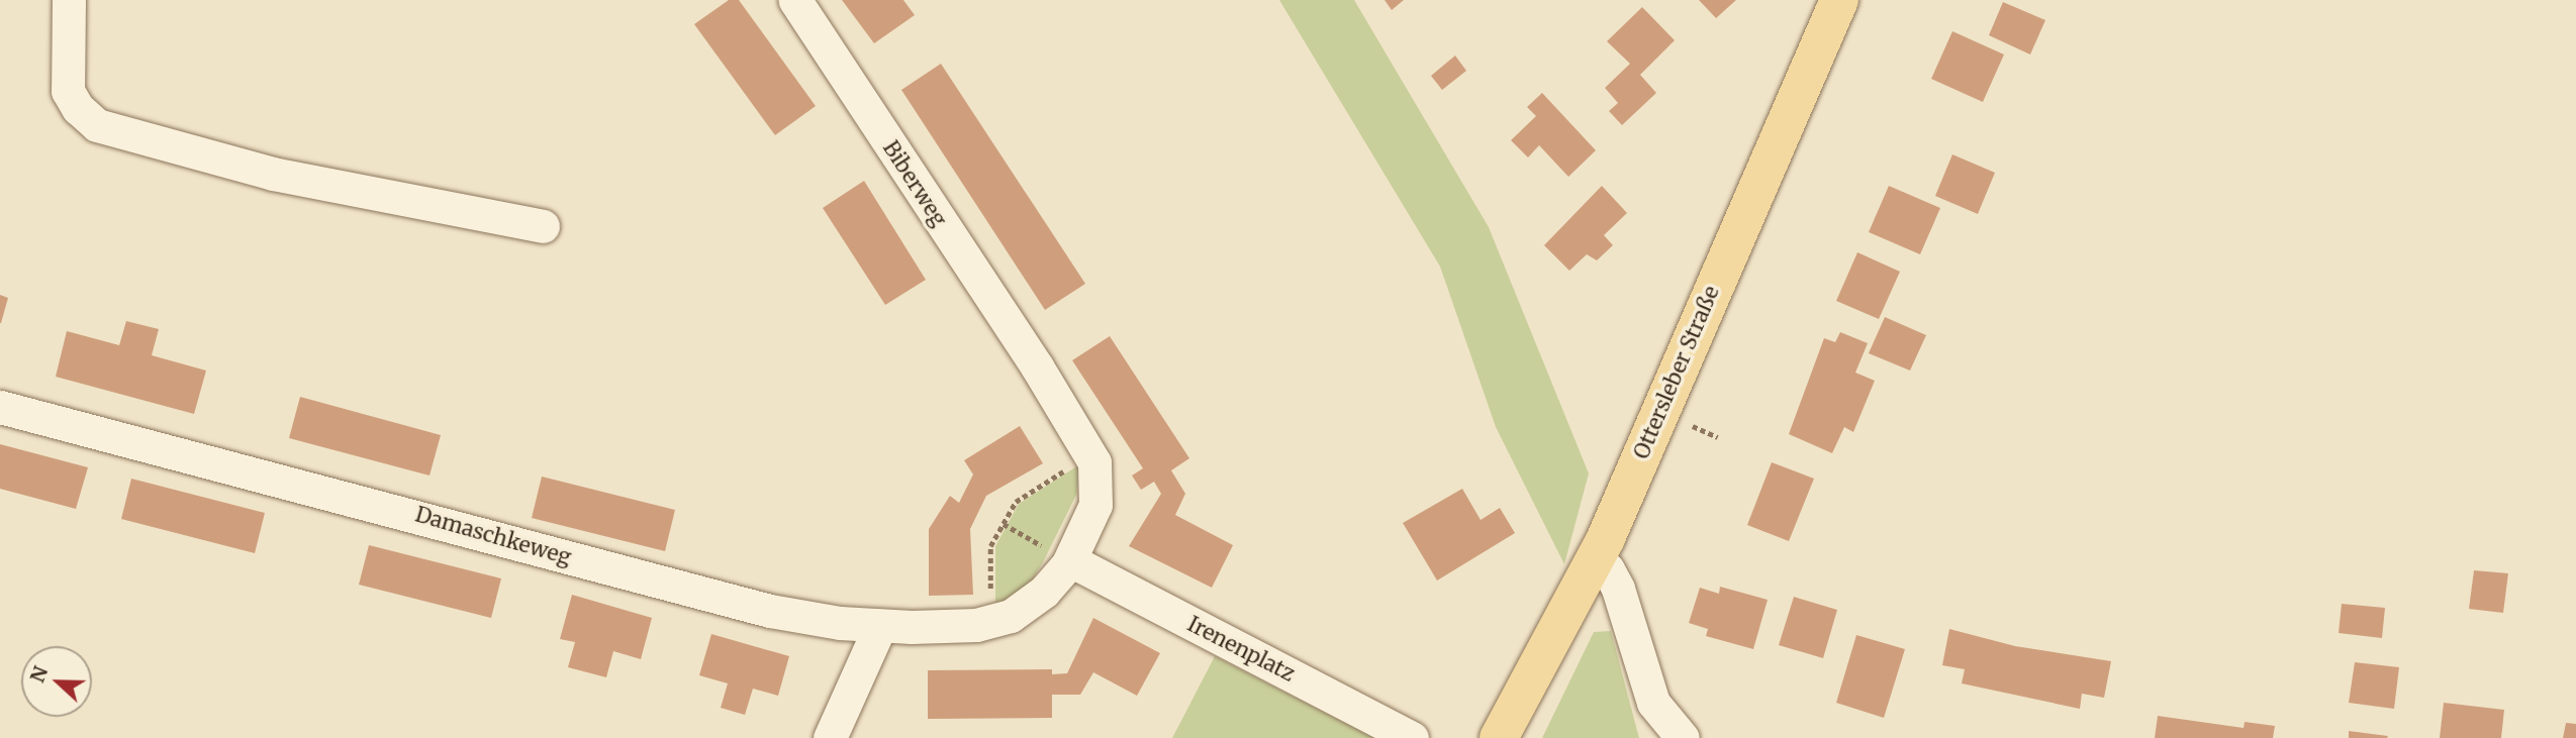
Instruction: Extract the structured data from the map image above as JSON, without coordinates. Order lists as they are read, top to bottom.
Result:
{
  "streets": {
    "main road": ["Ottersleber Straße"],
    "street": ["Biberweg", "Damaschkeweg", "Irenenplatz"]
  },
  "north": "left"
}
